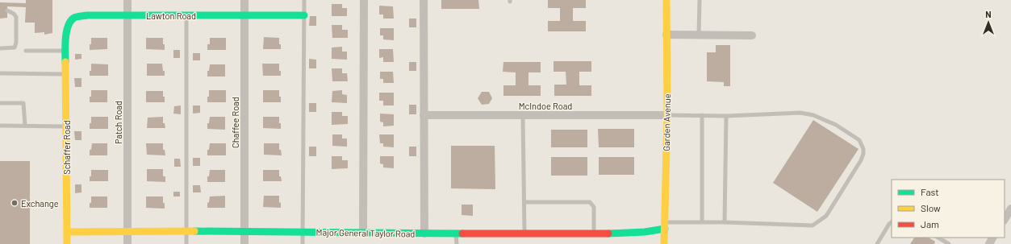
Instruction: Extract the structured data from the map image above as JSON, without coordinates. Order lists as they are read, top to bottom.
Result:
{
  "streets": {
    "street": [
      "Lawton Road",
      "McIndoe Road",
      "Patch Road",
      "Chaffee Road",
      "Garden Avenue",
      "Schaffer Road",
      "Major General Taylor Road"
    ]
  },
  "crossings": [
    ["Lawton Road", "Patch Road"],
    ["Lawton Road", "Chaffee Road"],
    ["Lawton Road", "Schaffer Road"],
    ["McIndoe Road", "Garden Avenue"],
    ["Patch Road", "Major General Taylor Road"],
    ["Chaffee Road", "Major General Taylor Road"],
    ["Garden Avenue", "Major General Taylor Road"],
    ["Schaffer Road", "Major General Taylor Road"]
  ],
  "places": ["Exchange"],
  "legend": ["Fast", "Slow", "Jam"],
  "north": "top"
}
